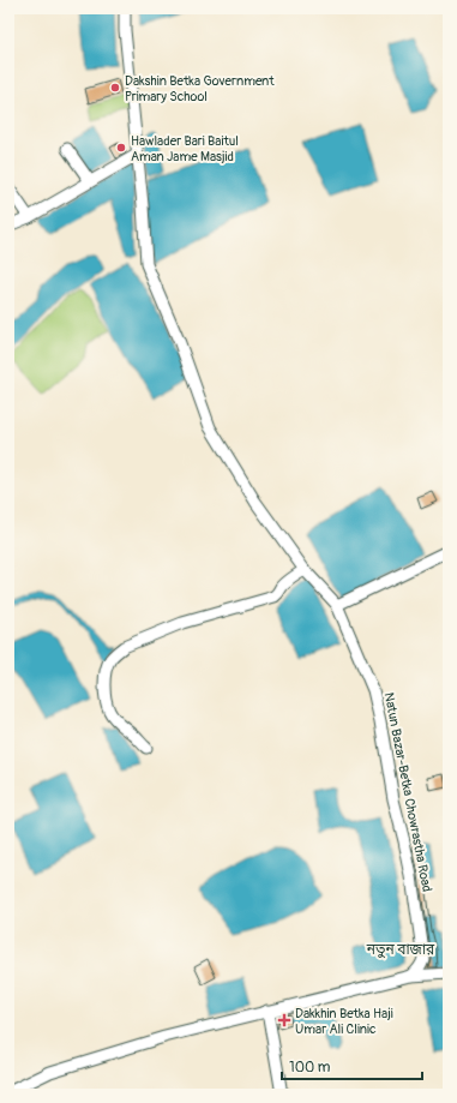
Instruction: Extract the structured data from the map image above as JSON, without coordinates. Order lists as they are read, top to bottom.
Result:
{
  "streets": {
    "street": ["Natun Bazar-Betka Chowrastha Road"]
  },
  "districts": ["নতুন বাজার"],
  "places": {
    "other": ["Dakshin Betka Government Primary School", "Hawlader Bari Baitul Aman Jame Masjid"],
    "health": ["Dakkhin Betka Haji Umar Ali Clinic"]
  },
  "scale_bar": "100 m"
}
